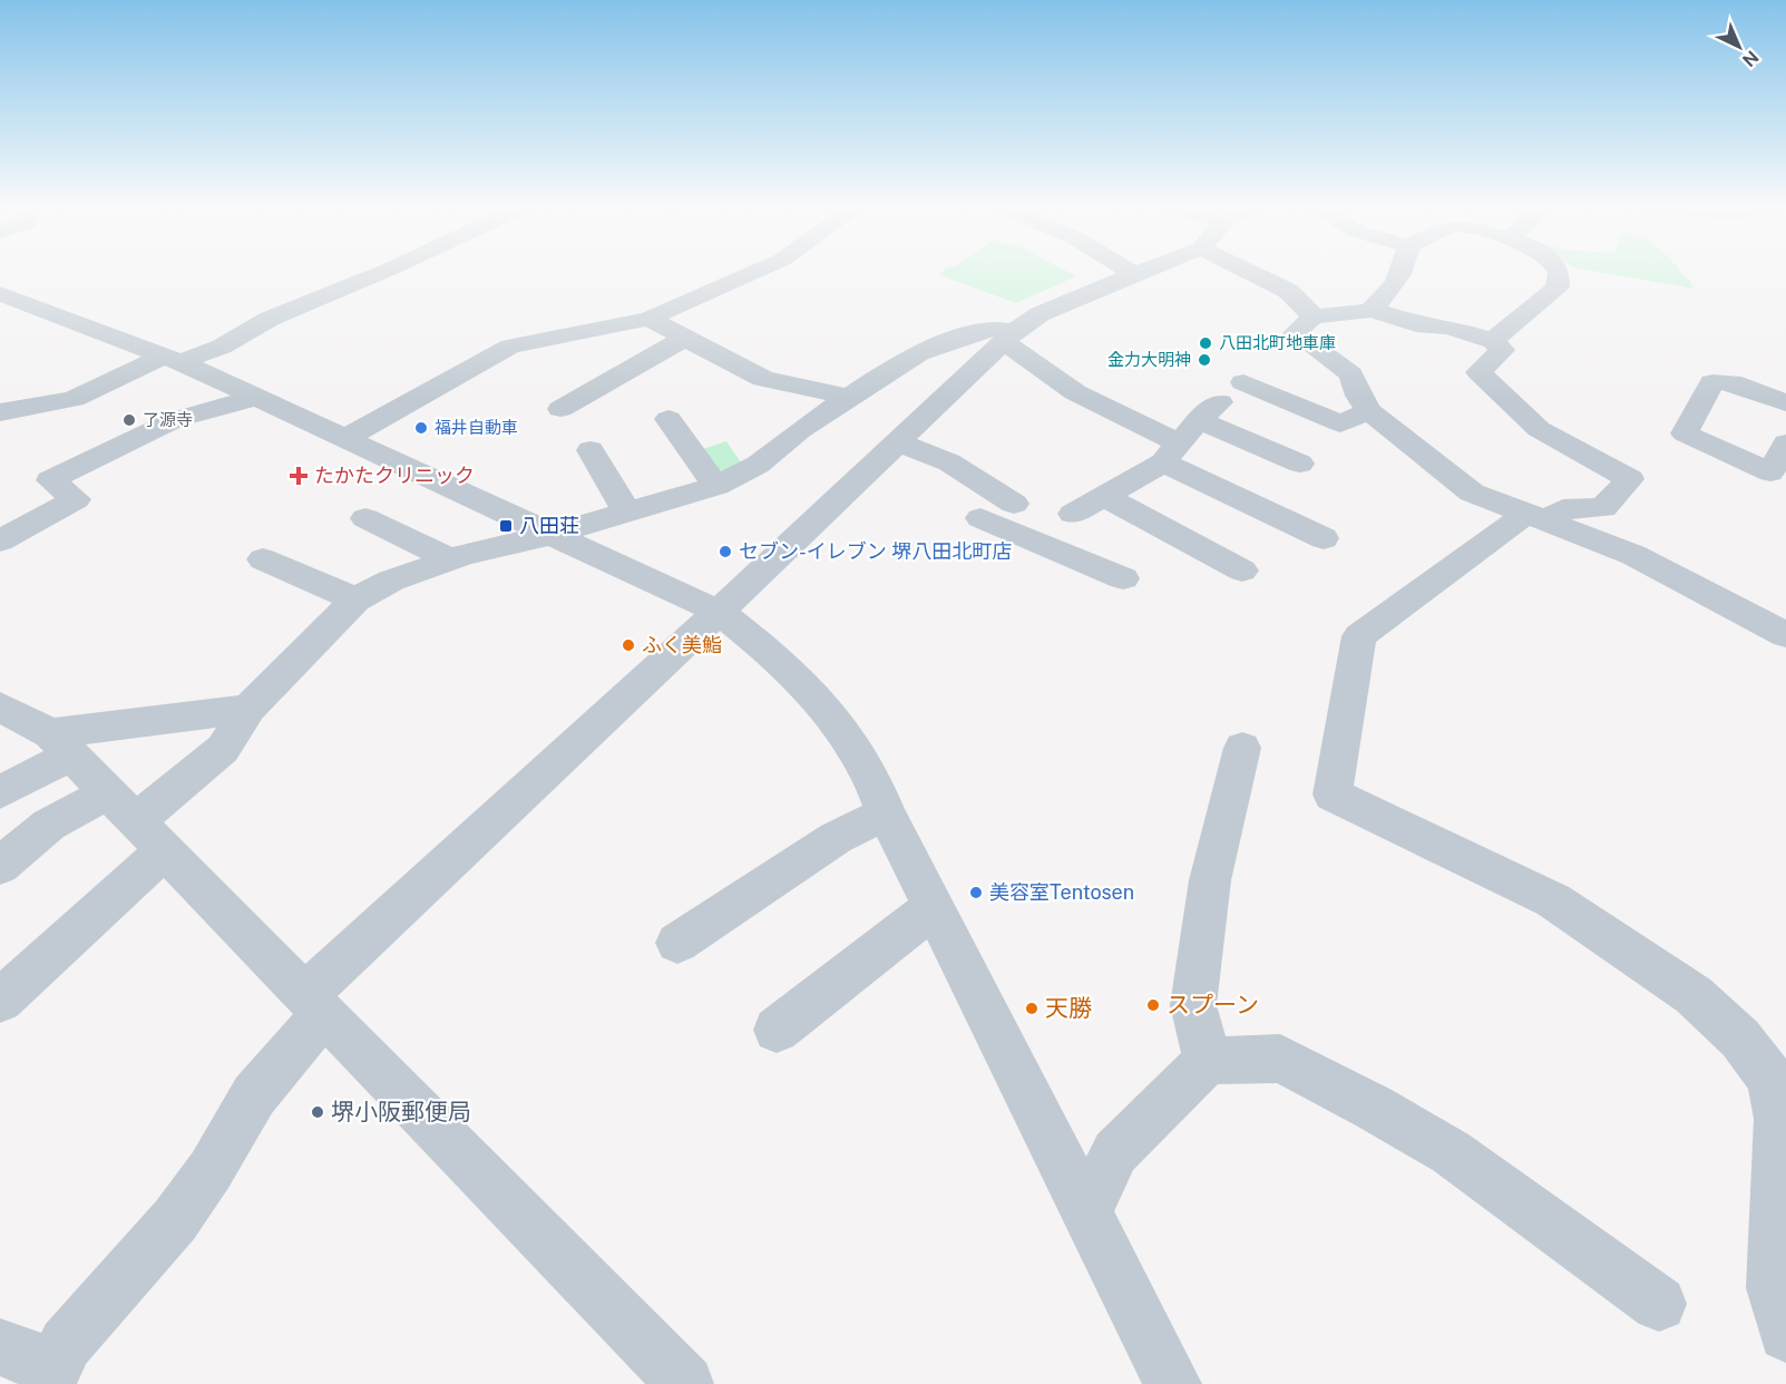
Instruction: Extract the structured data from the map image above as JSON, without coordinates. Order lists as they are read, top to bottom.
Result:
{
  "places": {
    "other": [
      "八田北町地車庫",
      "金力大明神",
      "了源寺",
      "福井自動車",
      "セブン-イレブン 堺八田北町店",
      "ふく美鮨",
      "美容室Tentosen",
      "スプーン",
      "天勝",
      "堺小阪郵便局"
    ],
    "health": ["たかたクリニック"],
    "transit": ["八田荘"]
  },
  "north": "bottom right"
}
